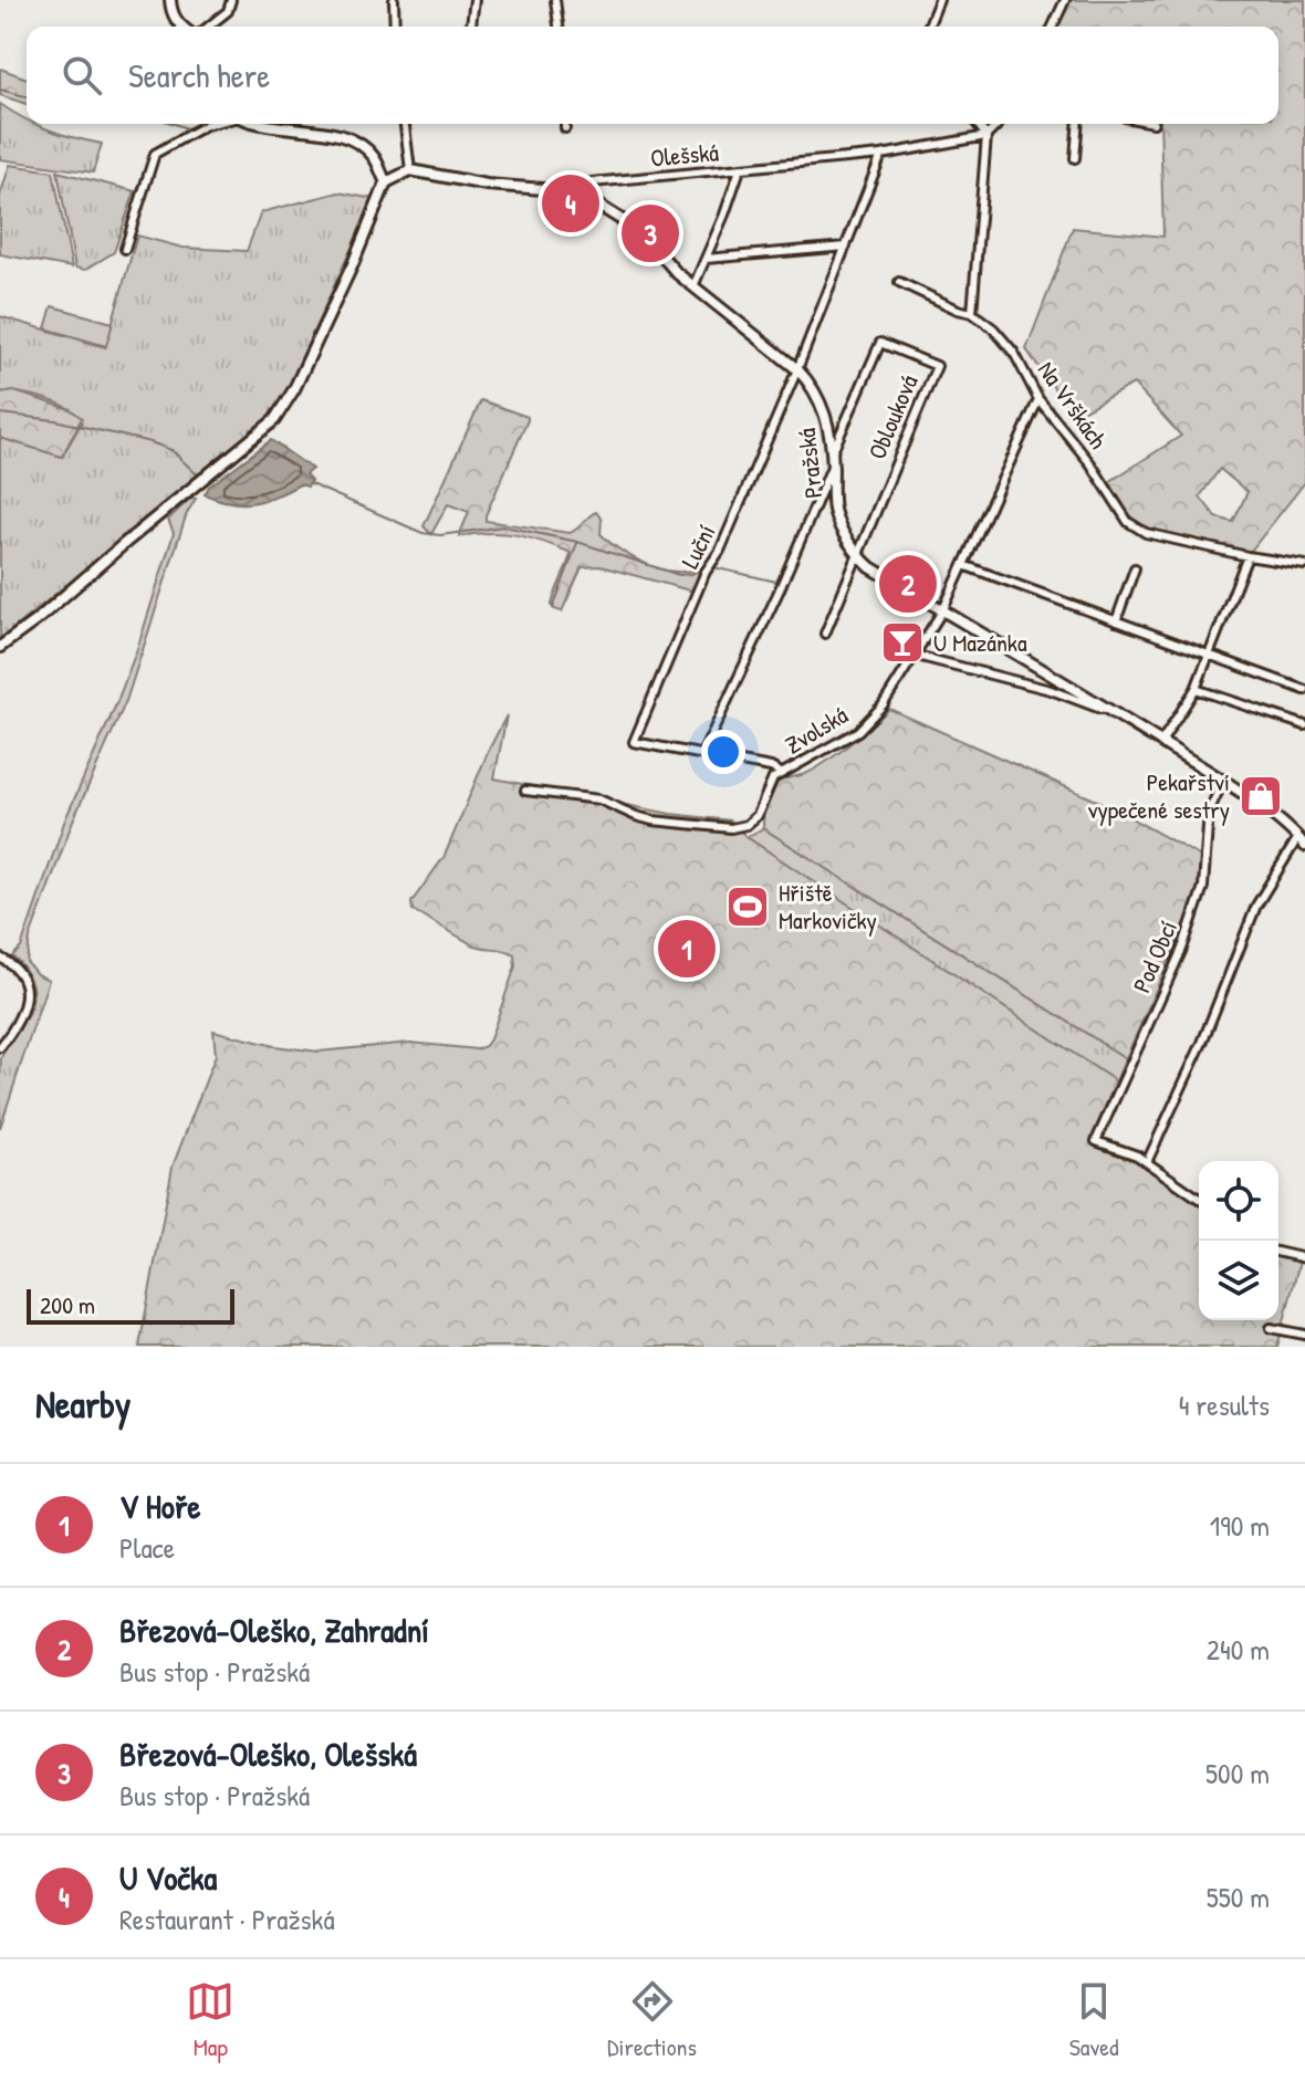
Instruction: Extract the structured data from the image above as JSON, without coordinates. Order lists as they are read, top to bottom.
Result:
{
  "streets": {
    "street": [
      "Olešská",
      "Na Vrškách",
      "Oblouková",
      "Pražská",
      "Luční",
      "Zvolská",
      "Pod Obcí"
    ]
  },
  "crossings": [
    ["Olešská", "Pražská"],
    ["Olešská", "Luční"],
    ["Na Vrškách", "Zvolská"],
    ["Oblouková", "Pražská"],
    ["Pražská", "Luční"],
    ["Pražská", "Zvolská"],
    ["Pražská", "Pod Obcí"]
  ],
  "places": {
    "bar": ["U Mazánka"],
    "shop": ["Pekařství vypečené sestry"],
    "sports": ["Hřiště Markovičky"]
  },
  "scale_bar": "200 m",
  "page": {
    "search": "Search here",
    "pins": [
      "4",
      "3",
      "2",
      "1"
    ],
    "scale": "200 m",
    "heading": ["Nearby", "4 results"],
    "list": [
      {
        "mark": "1",
        "name": "V Hoře",
        "note": "Place",
        "value": "190 m"
      },
      {
        "mark": "2",
        "name": "Březová-Oleško, Zahradní",
        "note": "Bus stop · Pražská",
        "value": "240 m"
      },
      {
        "mark": "3",
        "name": "Březová-Oleško, Olešská",
        "note": "Bus stop · Pražská",
        "value": "500 m"
      },
      {
        "mark": "4",
        "name": "U Vočka",
        "note": "Restaurant · Pražská",
        "value": "550 m"
      }
    ],
    "nav": ["Map", "Directions", "Saved"]
  }
}
